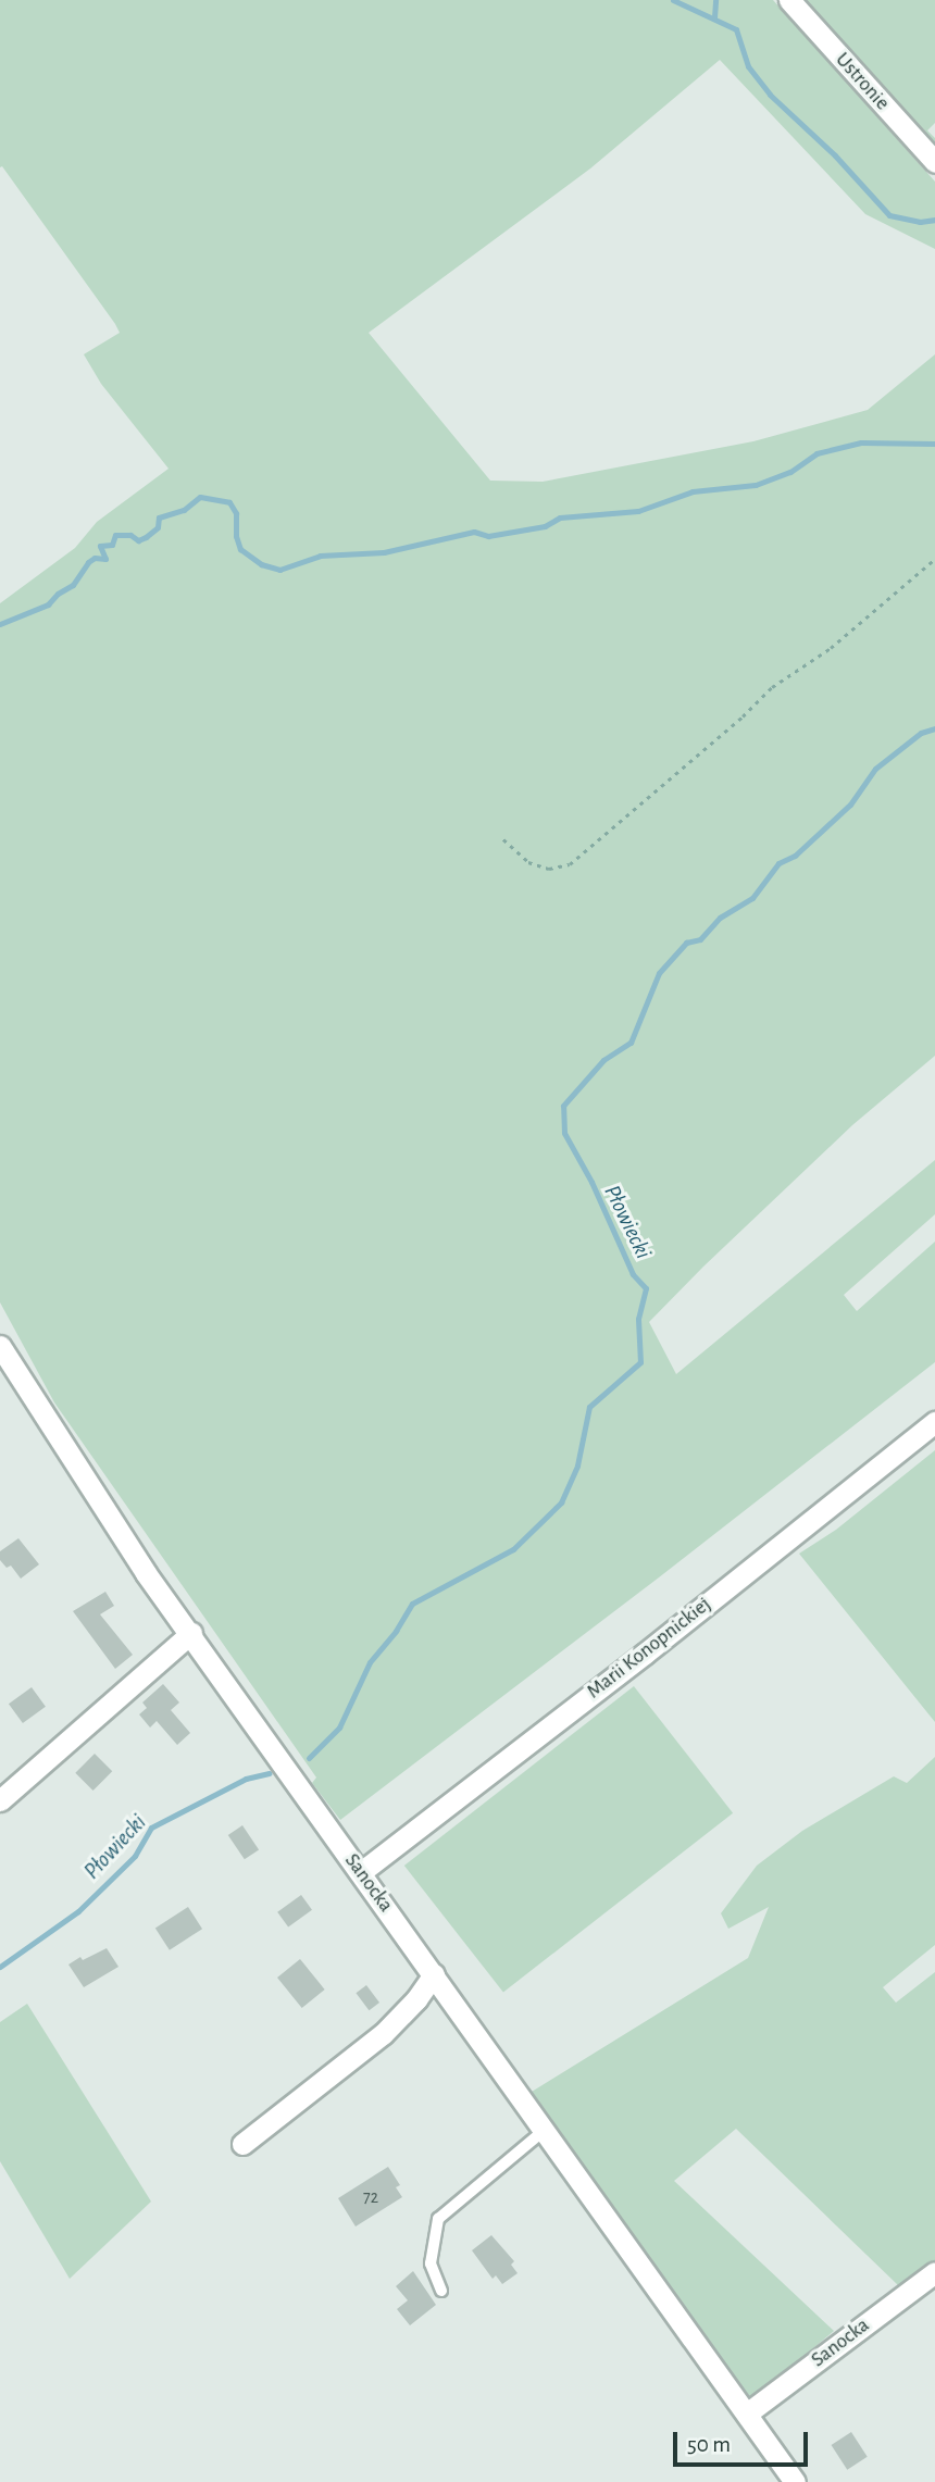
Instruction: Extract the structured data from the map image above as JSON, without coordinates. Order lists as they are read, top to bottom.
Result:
{
  "streets": {
    "street": ["Ustronie", "Marii Konopnickiej", "Sanocka"]
  },
  "crossings": [
    ["Marii Konopnickiej", "Sanocka"]
  ],
  "water": ["Płowiecki"],
  "house_numbers": ["72"],
  "scale_bar": "50 m"
}
